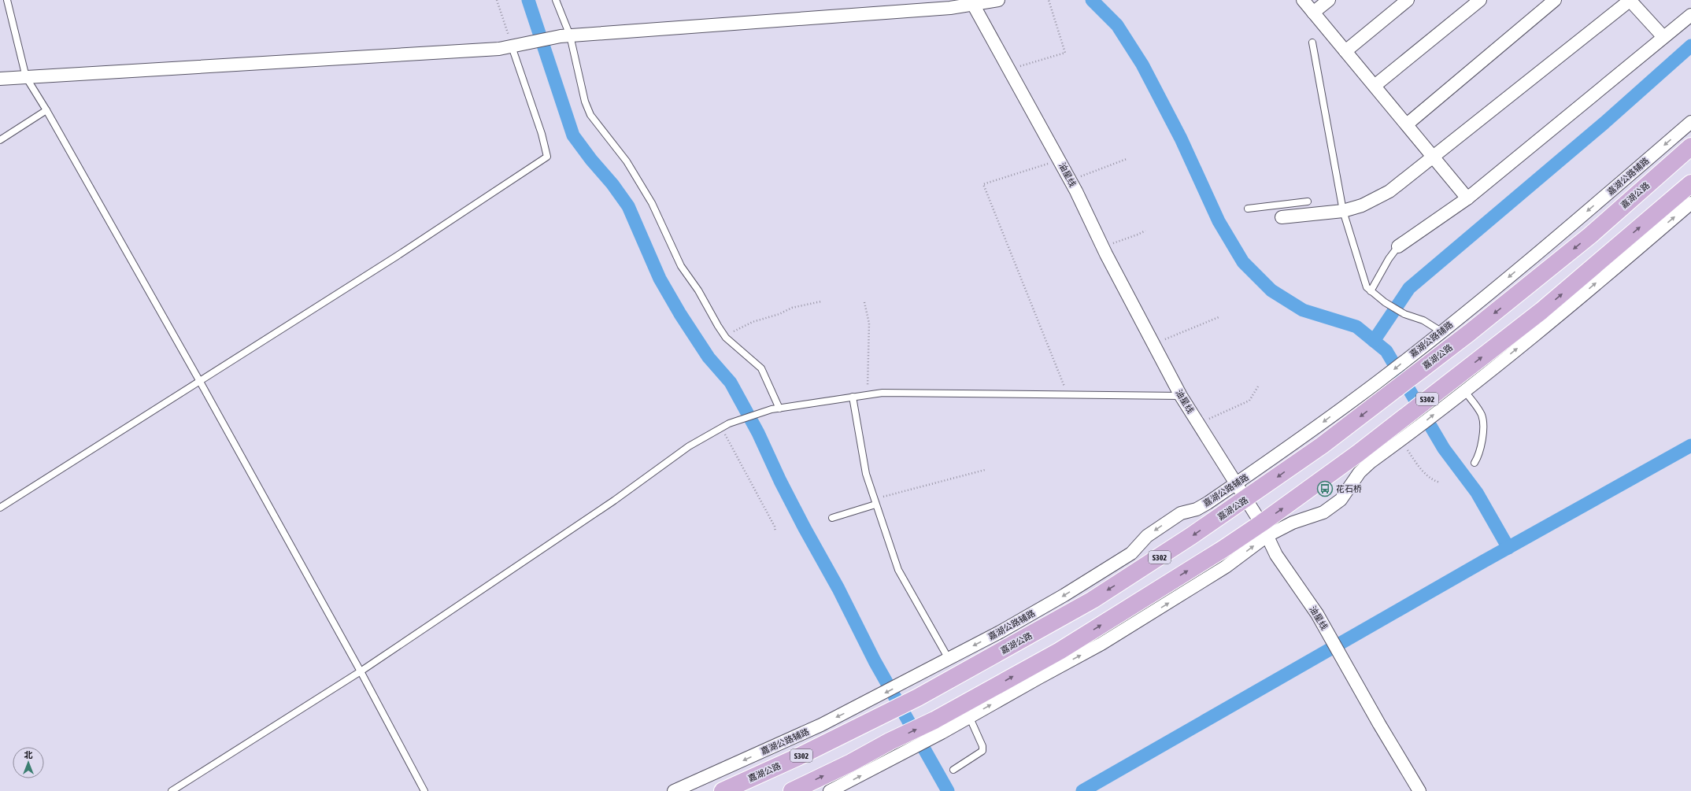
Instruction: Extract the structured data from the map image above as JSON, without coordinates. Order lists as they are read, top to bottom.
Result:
{
  "streets": {
    "main road": ["嘉湖公路", "S302"],
    "street": ["油星线", "嘉湖公路辅路"]
  },
  "crossings": [
    ["油星线", "嘉湖公路辅路"],
    ["油星线", "嘉湖公路"],
    ["油星线", "S302"]
  ],
  "places": {
    "bus stop": ["花石桥"]
  },
  "north": "top"
}
